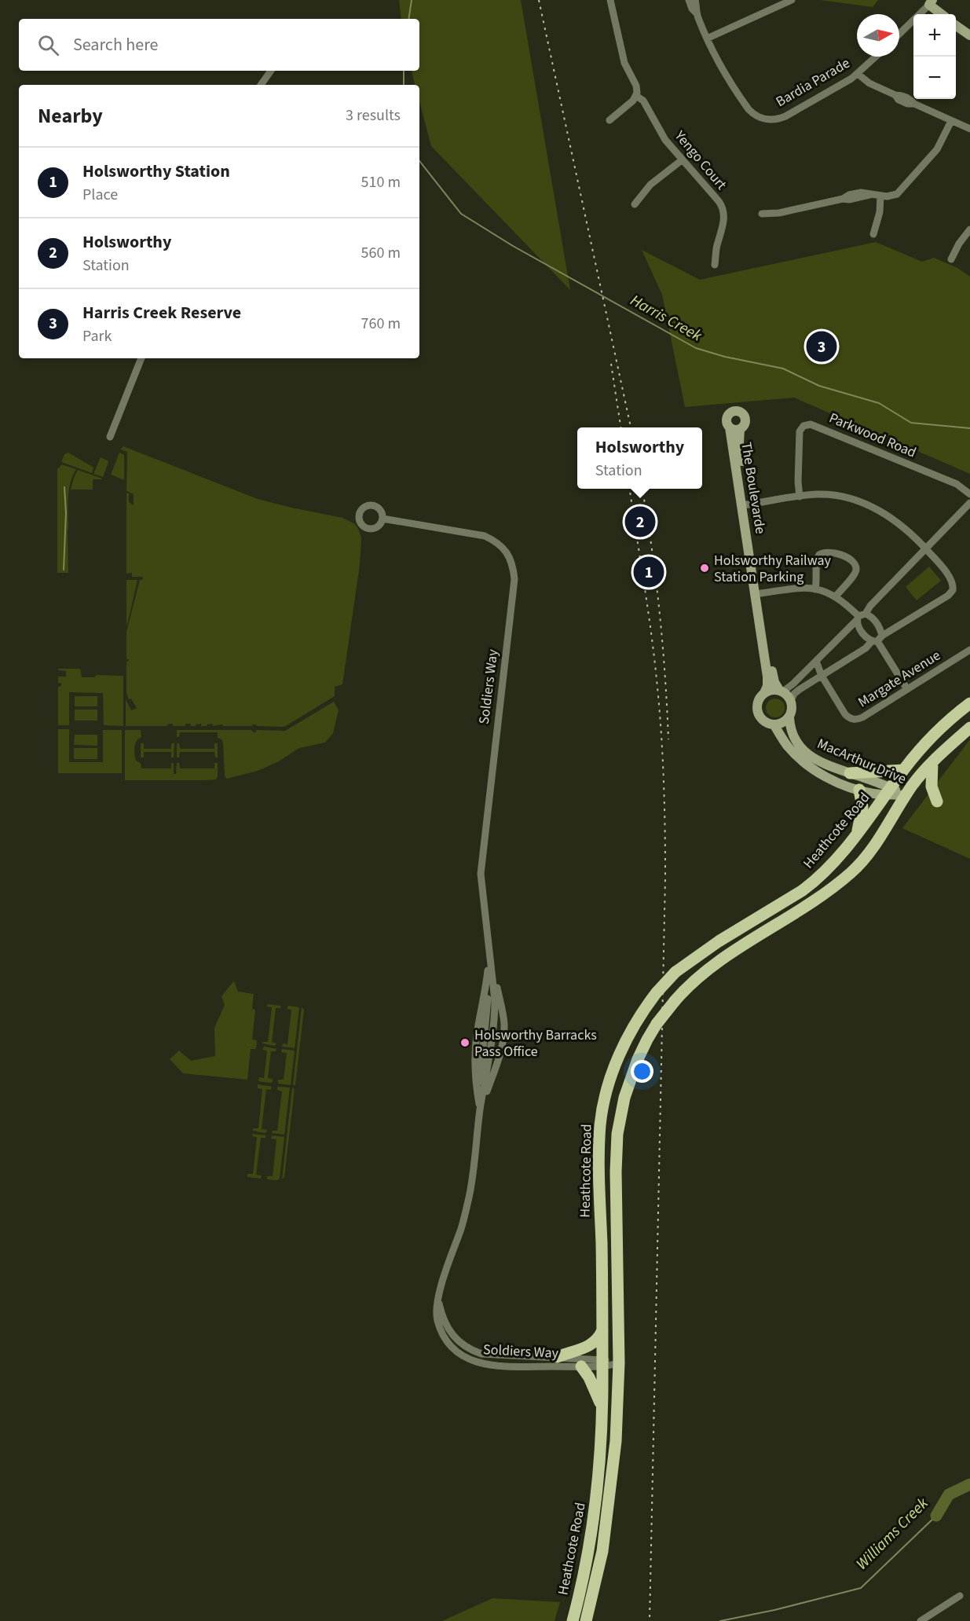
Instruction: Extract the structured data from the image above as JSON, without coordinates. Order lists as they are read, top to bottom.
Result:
{
  "streets": {
    "main road": ["Heathcote Road"],
    "street": [
      "Bardia Parade",
      "Yengo Court",
      "Parkwood Road",
      "The Boulevarde",
      "Margate Avenue",
      "Soldiers Way",
      "MacArthur Drive"
    ]
  },
  "crossings": [
    ["The Boulevarde", "MacArthur Drive"],
    ["Soldiers Way", "Heathcote Road"],
    ["MacArthur Drive", "Heathcote Road"]
  ],
  "water": ["Harris Creek", "Williams Creek"],
  "places": ["Holsworthy Railway Station Parking", "Holsworthy Barracks Pass Office"],
  "north": "right",
  "page": {
    "map_buttons": ["+", "−"],
    "search": "Search here",
    "heading": ["Nearby", "3 results"],
    "list": [
      {
        "mark": "1",
        "name": "Holsworthy Station",
        "note": "Place",
        "value": "510 m"
      },
      {
        "mark": "2",
        "name": "Holsworthy",
        "note": "Station",
        "value": "560 m"
      },
      {
        "mark": "3",
        "name": "Harris Creek Reserve",
        "note": "Park",
        "value": "760 m"
      }
    ],
    "pins": ["3", "2", "1"],
    "popup": ["Holsworthy", "Station"]
  }
}
